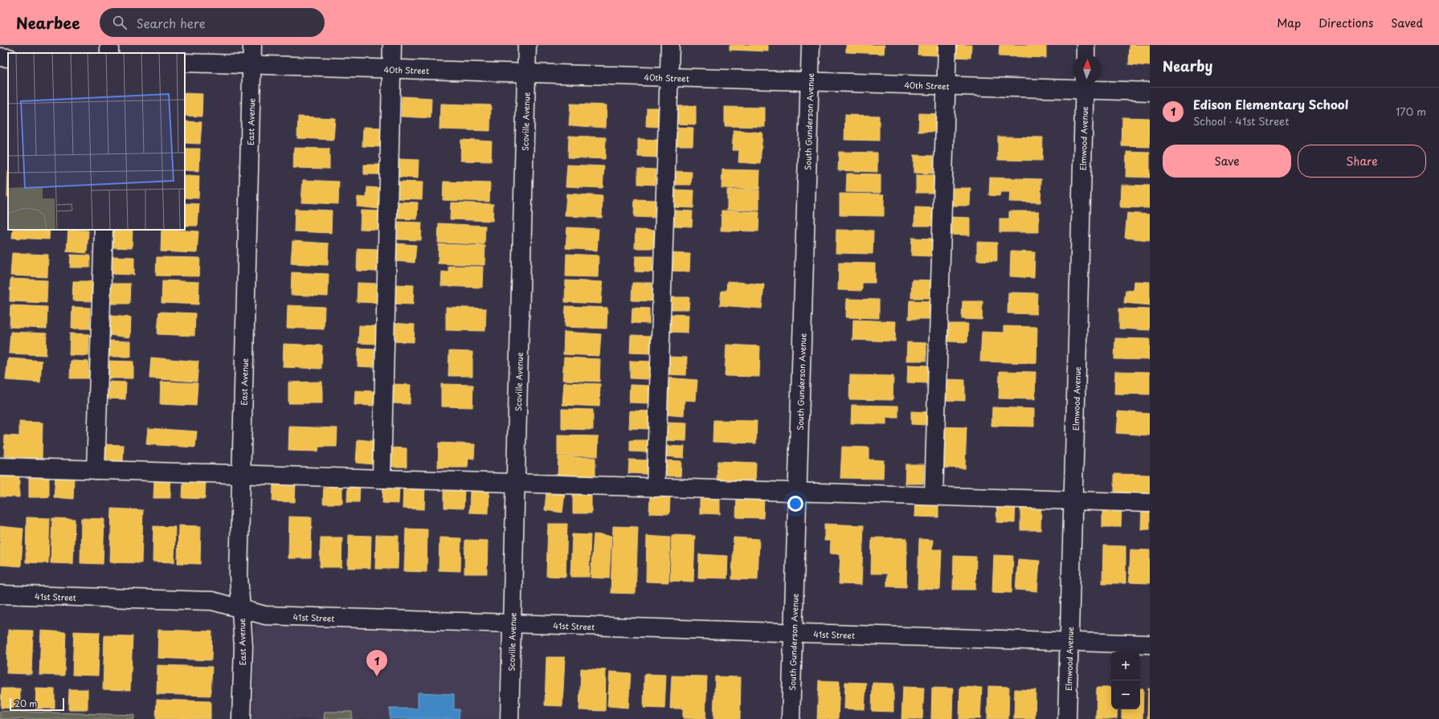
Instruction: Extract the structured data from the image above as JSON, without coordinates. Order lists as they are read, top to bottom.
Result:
{
  "streets": {
    "street": [
      "40th Street",
      "East Avenue",
      "Scoville Avenue",
      "South Gunderson Avenue",
      "Elmwood Avenue",
      "41st Street"
    ]
  },
  "crossings": [
    ["40th Street", "East Avenue"],
    ["40th Street", "Scoville Avenue"],
    ["40th Street", "South Gunderson Avenue"],
    ["40th Street", "Elmwood Avenue"],
    ["East Avenue", "41st Street"],
    ["Scoville Avenue", "41st Street"],
    ["South Gunderson Avenue", "41st Street"],
    ["Elmwood Avenue", "41st Street"]
  ],
  "scale_bar": "20 m",
  "north": "top",
  "page": {
    "header": "Nearbee",
    "search": "Search here",
    "nav": ["Map", "Directions", "Saved"],
    "heading": "Nearby",
    "list": [
      {
        "mark": "1",
        "name": "Edison Elementary School",
        "note": "School · 41st Street",
        "value": "170 m"
      }
    ],
    "buttons": ["Save", "Share"],
    "pins": "1",
    "map_buttons": ["+", "−"],
    "scale": "20 m"
  }
}
